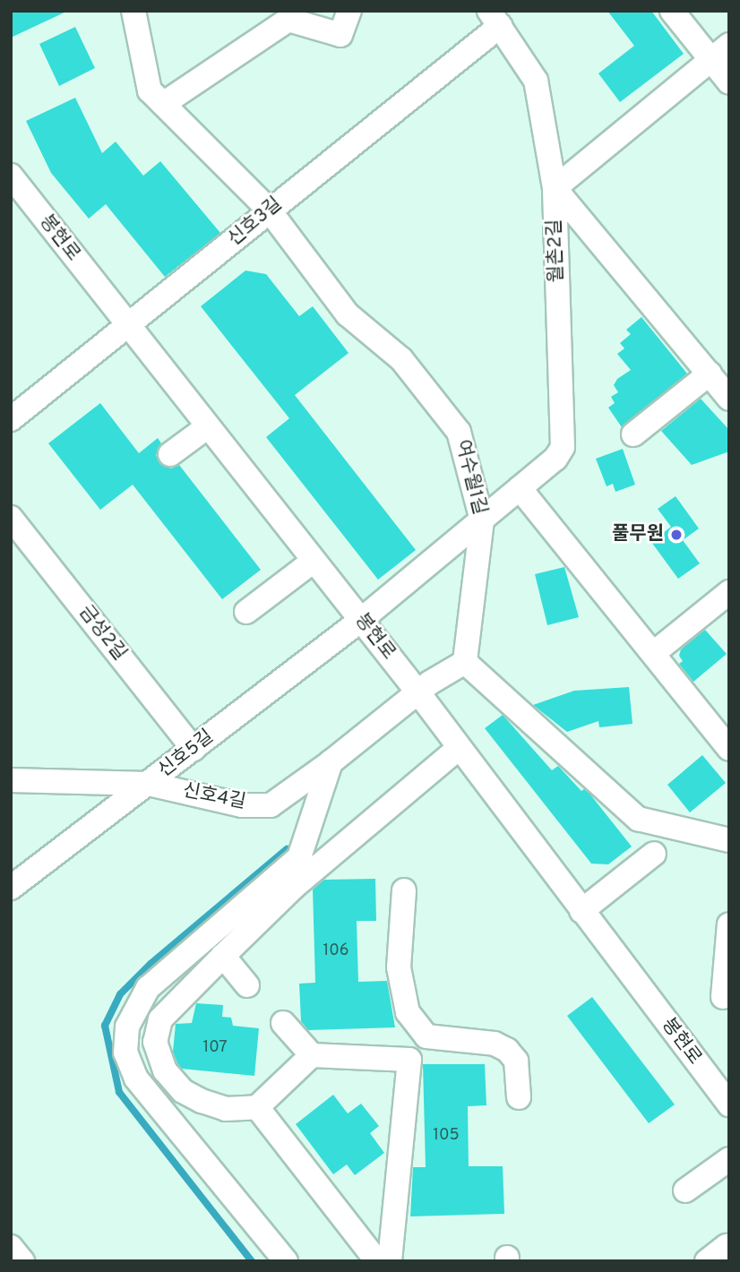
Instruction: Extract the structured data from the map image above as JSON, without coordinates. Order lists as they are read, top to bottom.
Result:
{
  "streets": {
    "street": [
      "신호3길",
      "봉현로",
      "월촌2길",
      "여수월1길",
      "금성2길",
      "신호5길",
      "신호4길"
    ]
  },
  "crossings": [
    ["신호3길", "봉현로"],
    ["신호3길", "월촌2길"],
    ["신호3길", "여수월1길"],
    ["봉현로", "신호5길"],
    ["봉현로", "신호4길"],
    ["월촌2길", "여수월1길"],
    ["월촌2길", "신호5길"],
    ["여수월1길", "신호5길"],
    ["여수월1길", "신호4길"],
    ["금성2길", "신호5길"],
    ["신호5길", "신호4길"]
  ],
  "places": ["풀무원"],
  "house_numbers": ["106", "107", "105"]
}
